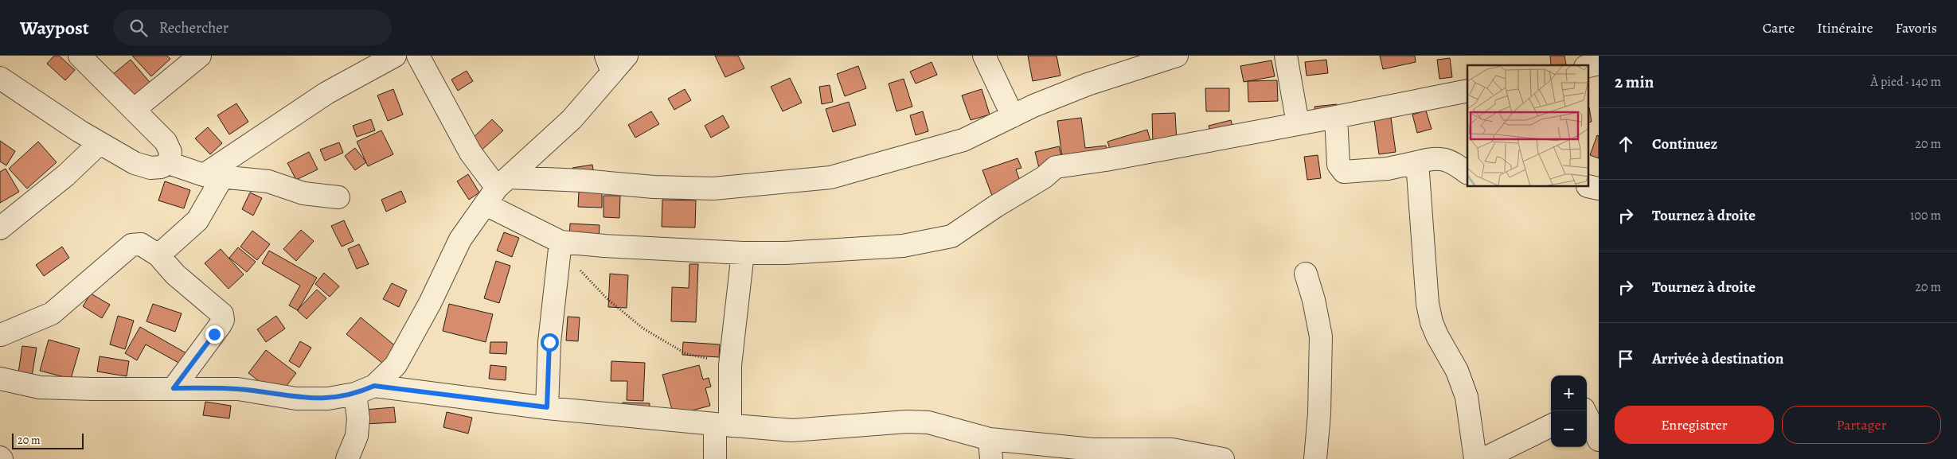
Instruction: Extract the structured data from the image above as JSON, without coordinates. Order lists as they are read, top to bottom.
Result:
{
  "scale_bar": "20 m",
  "page": {
    "header": "Waypost",
    "search": "Rechercher",
    "nav": ["Carte", "Itinéraire", "Favoris"],
    "heading": ["2 min", "À pied · 140 m"],
    "list": [
      ["Continuez", "20 m"],
      ["Tournez à droite", "100 m"],
      ["Tournez à droite", "20 m"],
      "Arrivée à destination"
    ],
    "map_buttons": ["+", "−"],
    "buttons": ["Enregistrer", "Partager"],
    "scale": "20 m"
  }
}
